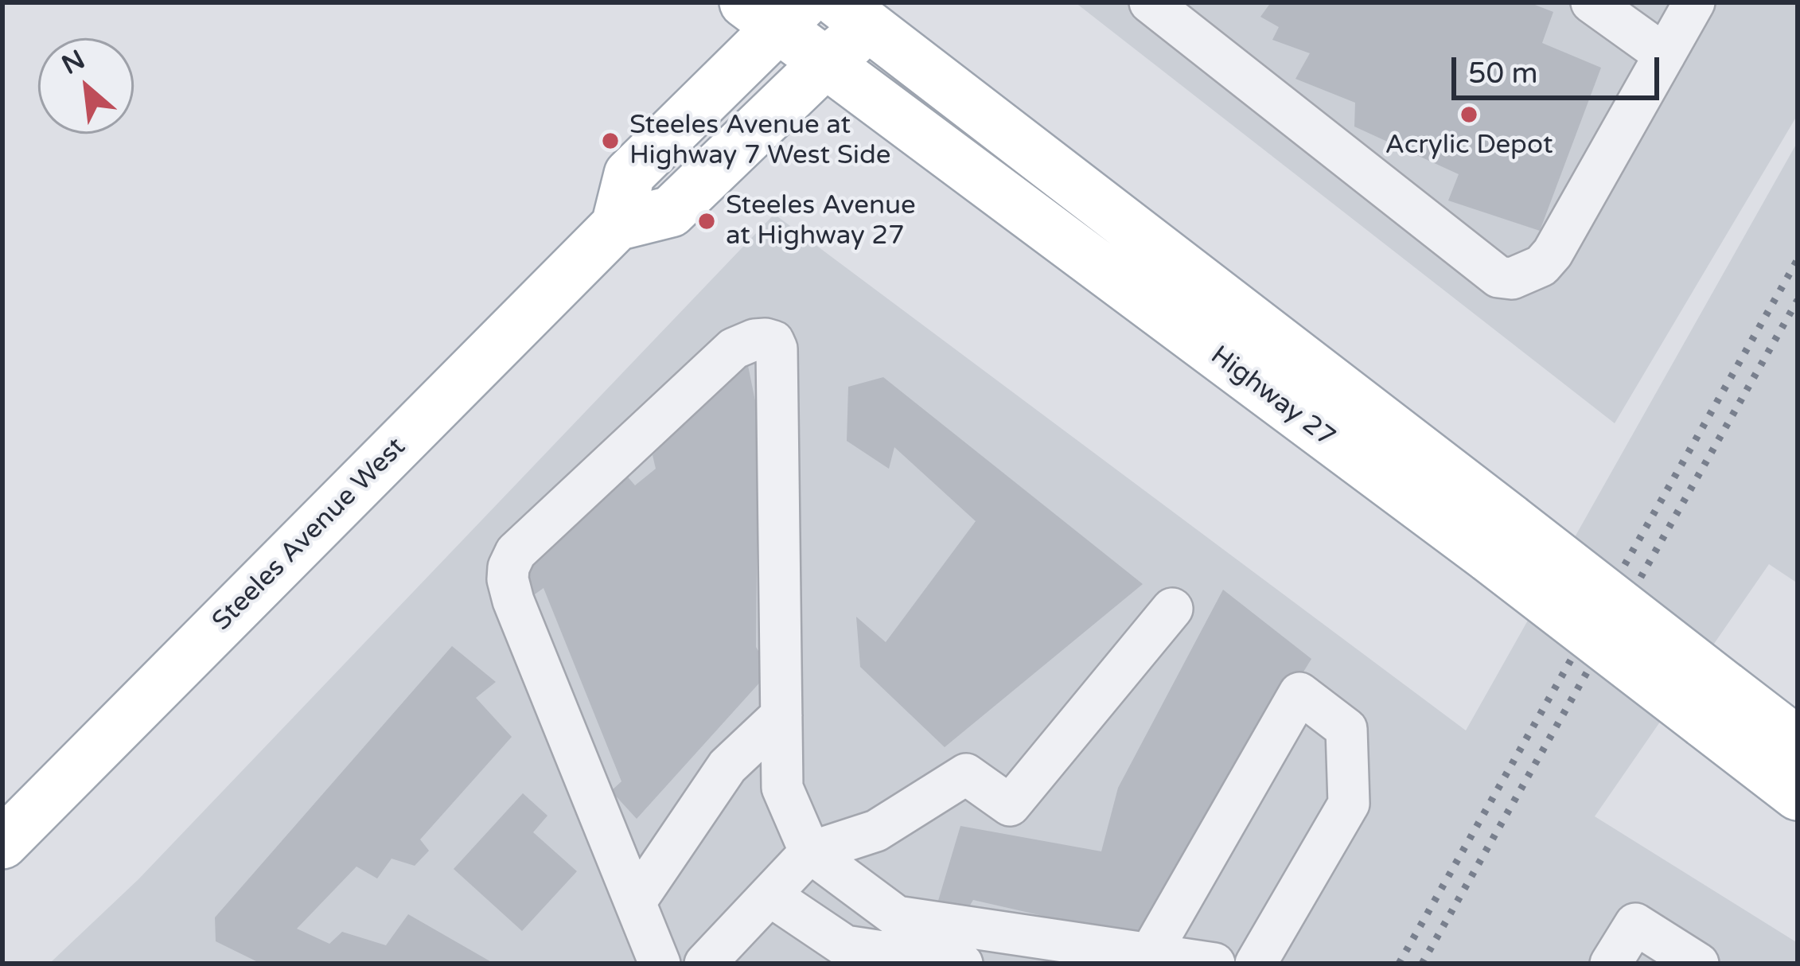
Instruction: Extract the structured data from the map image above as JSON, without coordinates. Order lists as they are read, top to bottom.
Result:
{
  "streets": {
    "main road": ["Highway 27", "Steeles Avenue West"]
  },
  "places": ["Acrylic Depot", "Steeles Avenue at Highway 7 West Side", "Steeles Avenue at Highway 27"],
  "scale_bar": "50 m",
  "north": "top left"
}
